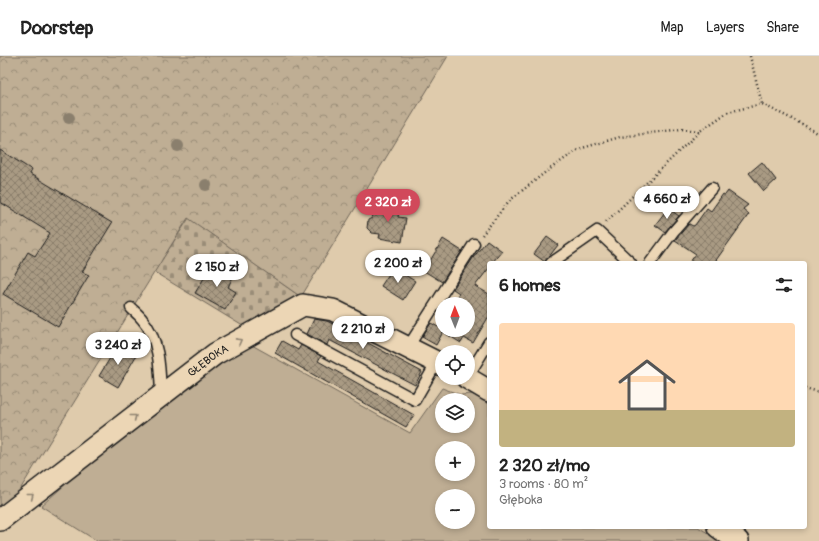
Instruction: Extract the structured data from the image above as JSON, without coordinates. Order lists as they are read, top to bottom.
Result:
{
  "streets": {
    "street": ["GŁĘBOKA"]
  },
  "one_way": ["GŁĘBOKA"],
  "north": "top",
  "page": {
    "header": "Doorstep",
    "nav": ["Map", "Layers", "Share"],
    "price": [
      "4 660 zł",
      "2 320 zł",
      "2 200 zł",
      "2 150 zł",
      "2 210 zł",
      "3 240 zł"
    ],
    "heading": "6 homes",
    "map_buttons": ["+", "−"],
    "list": [
      {
        "name": "2 320 zł/mo",
        "note": "3 rooms · 80 m² · Głęboka"
      }
    ]
  }
}
